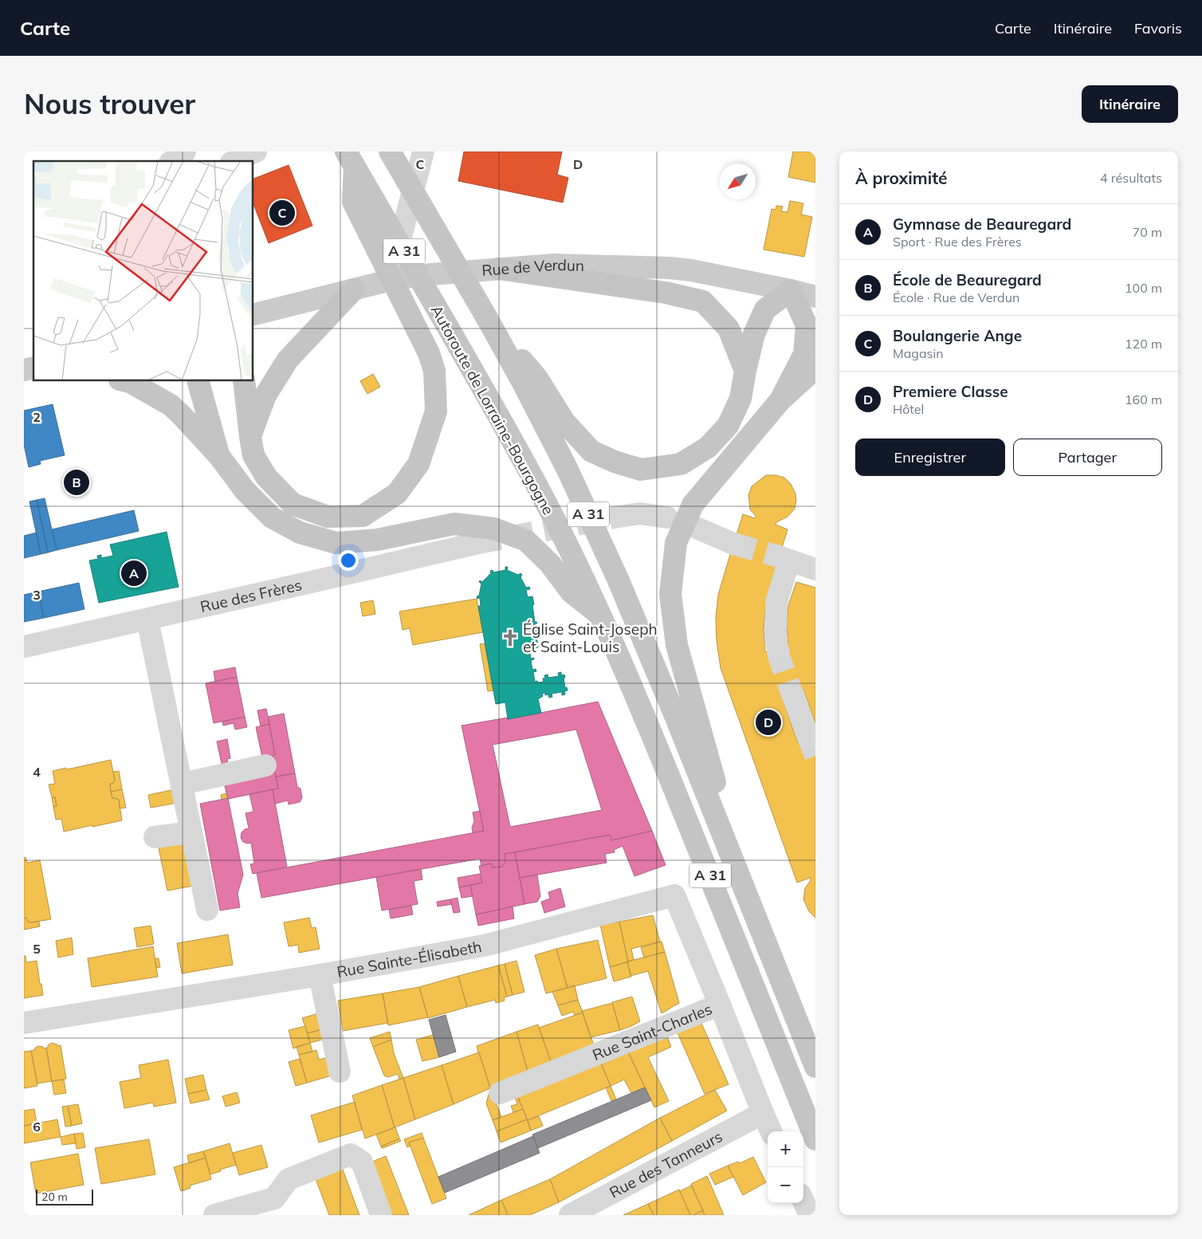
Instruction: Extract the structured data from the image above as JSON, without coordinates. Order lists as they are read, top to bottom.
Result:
{
  "streets": {
    "highway": ["A 31", "Autoroute de Lorraine-Bourgogne"],
    "main road": ["Rue de Verdun"],
    "street": [
      "Rue des Frères",
      "Rue Sainte-Élisabeth",
      "Rue Saint-Charles",
      "Rue des Tanneurs"
    ]
  },
  "crossings": [
    ["Rue Sainte-Élisabeth", "Rue Saint-Charles"],
    ["Rue Saint-Charles", "Rue des Tanneurs"]
  ],
  "places": {
    "church": ["Église Saint-Joseph et Saint-Louis"]
  },
  "scale_bar": "20 m",
  "north": "bottom left",
  "page": {
    "header": "Carte",
    "nav": ["Carte", "Itinéraire", "Favoris"],
    "buttons": [
      "Itinéraire",
      ["Enregistrer", "Partager"]
    ],
    "title": "Nous trouver",
    "heading": ["À proximité", "4 résultats"],
    "pins": [
      "C",
      "B",
      "A",
      "D"
    ],
    "list": [
      {
        "mark": "A",
        "name": "Gymnase de Beauregard",
        "note": "Sport · Rue des Frères",
        "value": "70 m"
      },
      {
        "mark": "B",
        "name": "École de Beauregard",
        "note": "École · Rue de Verdun",
        "value": "100 m"
      },
      {
        "mark": "C",
        "name": "Boulangerie Ange",
        "note": "Magasin",
        "value": "120 m"
      },
      {
        "mark": "D",
        "name": "Premiere Classe",
        "note": "Hôtel",
        "value": "160 m"
      }
    ],
    "map_buttons": ["+", "−"],
    "scale": "20 m"
  },
  "grid": {
    "columns": ["C", "D"],
    "rows": [
      "2",
      "3",
      "4",
      "5",
      "6"
    ]
  }
}
